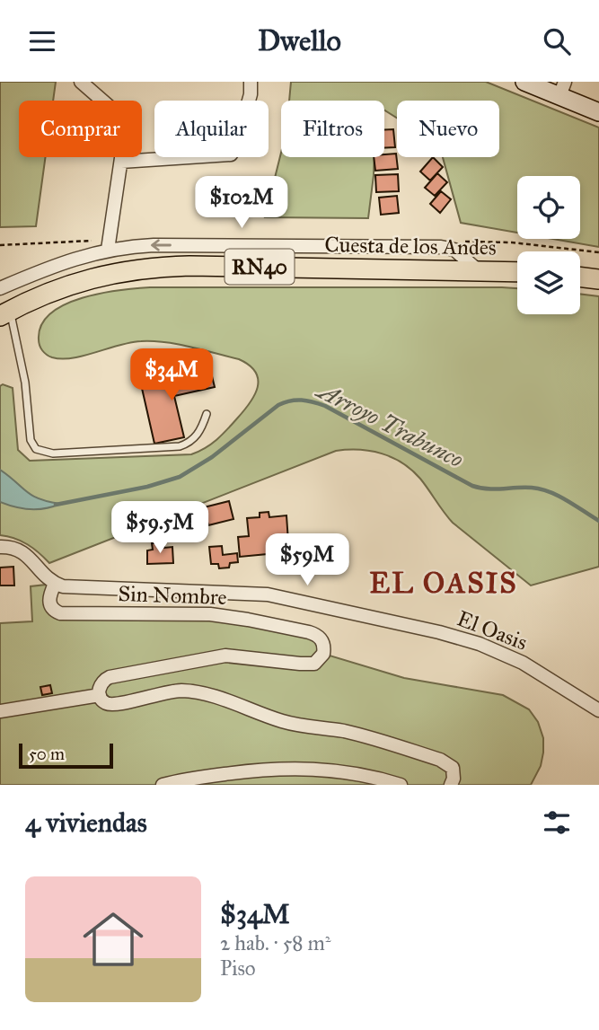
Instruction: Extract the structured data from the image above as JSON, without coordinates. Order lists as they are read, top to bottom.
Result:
{
  "streets": {
    "main road": ["Cuesta de los Andes", "RN40"],
    "street": ["Sin Nombre", "El Oasis"]
  },
  "crossings": [
    ["Sin Nombre", "El Oasis"]
  ],
  "districts": ["EL OASIS"],
  "water": ["Arroyo Trabunco"],
  "scale_bar": "50 m",
  "page": {
    "header": "Dwello",
    "chip": [
      "Comprar",
      "Alquilar",
      "Filtros",
      "Nuevo"
    ],
    "price": [
      "$102M",
      "$34M",
      "$59.5M",
      "$59M"
    ],
    "scale": "50 m",
    "heading": "4 viviendas",
    "list": [
      {
        "name": "$34M",
        "note": "2 hab. · 58 m² · Piso"
      }
    ]
  }
}
